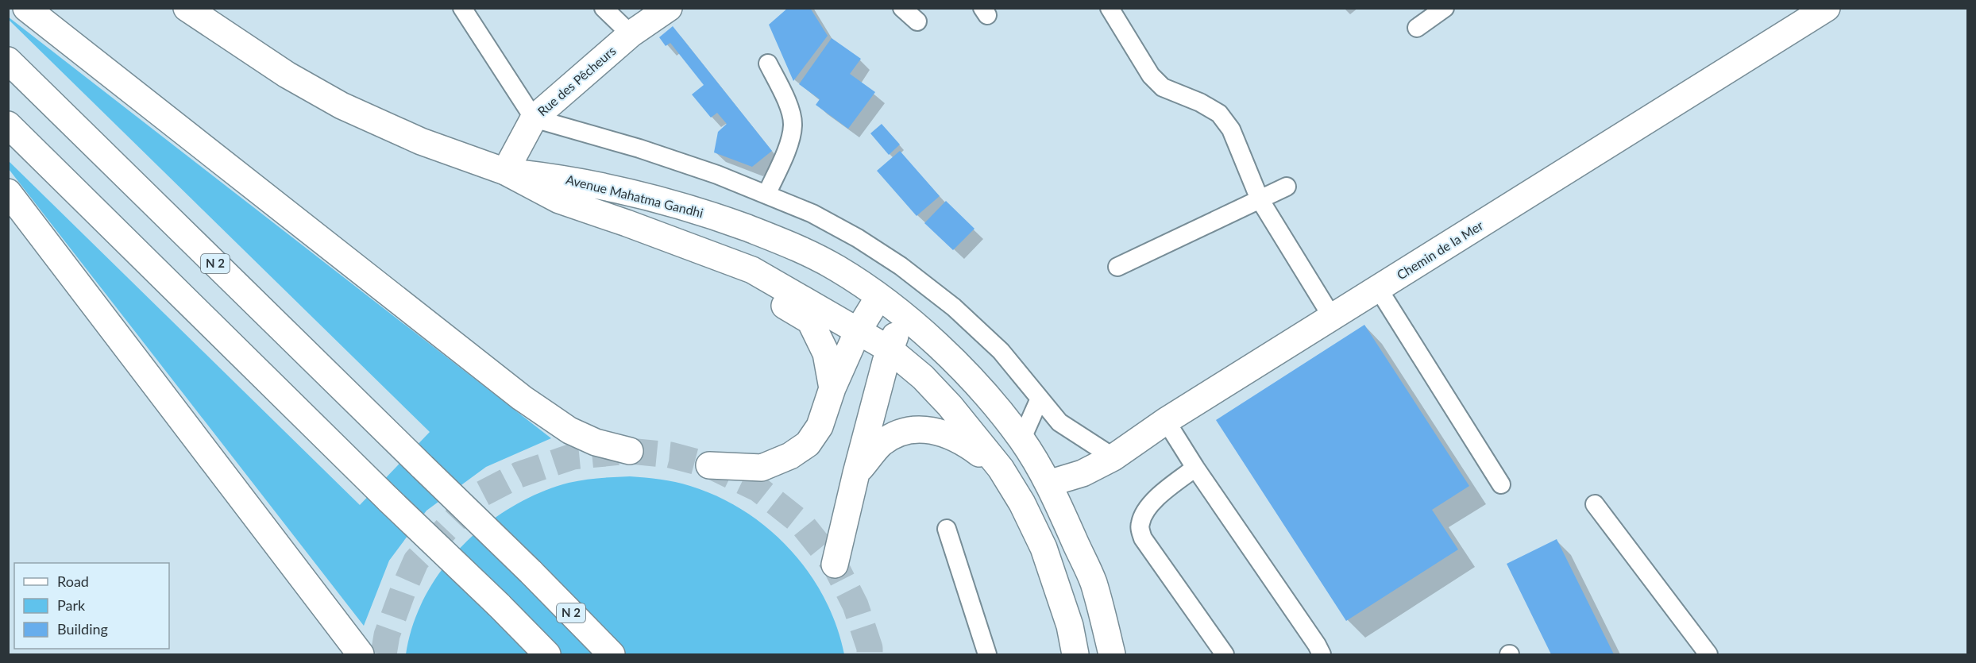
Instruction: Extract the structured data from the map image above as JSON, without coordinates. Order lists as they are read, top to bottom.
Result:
{
  "streets": {
    "main road": [
      "Rue des Pêcheurs",
      "Avenue Mahatma Gandhi",
      "Chemin de la Mer",
      "N 2"
    ]
  },
  "crossings": [
    ["Rue des Pêcheurs", "Avenue Mahatma Gandhi"],
    ["Avenue Mahatma Gandhi", "Chemin de la Mer"]
  ],
  "legend": ["Road", "Park", "Building"]
}
